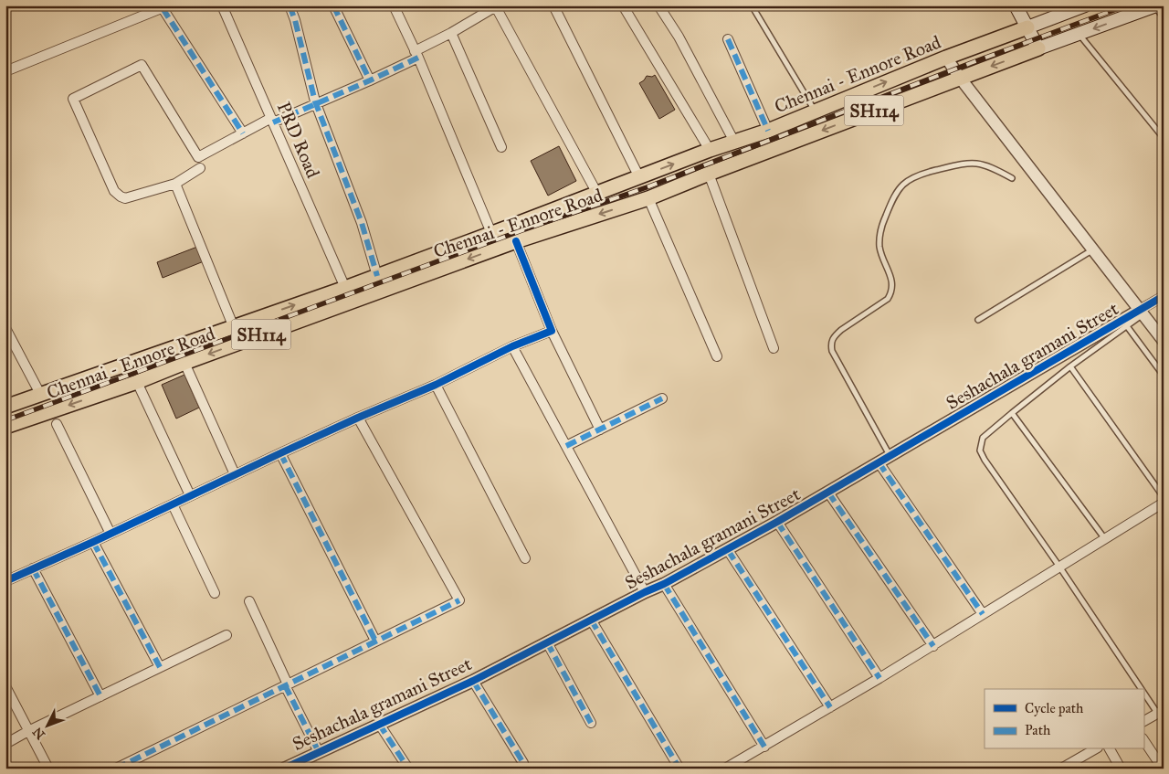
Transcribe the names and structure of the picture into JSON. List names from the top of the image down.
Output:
{
  "streets": {
    "main road": ["Chennai - Ennore Road", "SH114"],
    "street": ["PRD Road", "Seshachala gramani Street"]
  },
  "crossings": [
    ["Chennai - Ennore Road", "PRD Road"]
  ],
  "legend": ["Cycle path", "Path"],
  "north": "bottom left"
}
